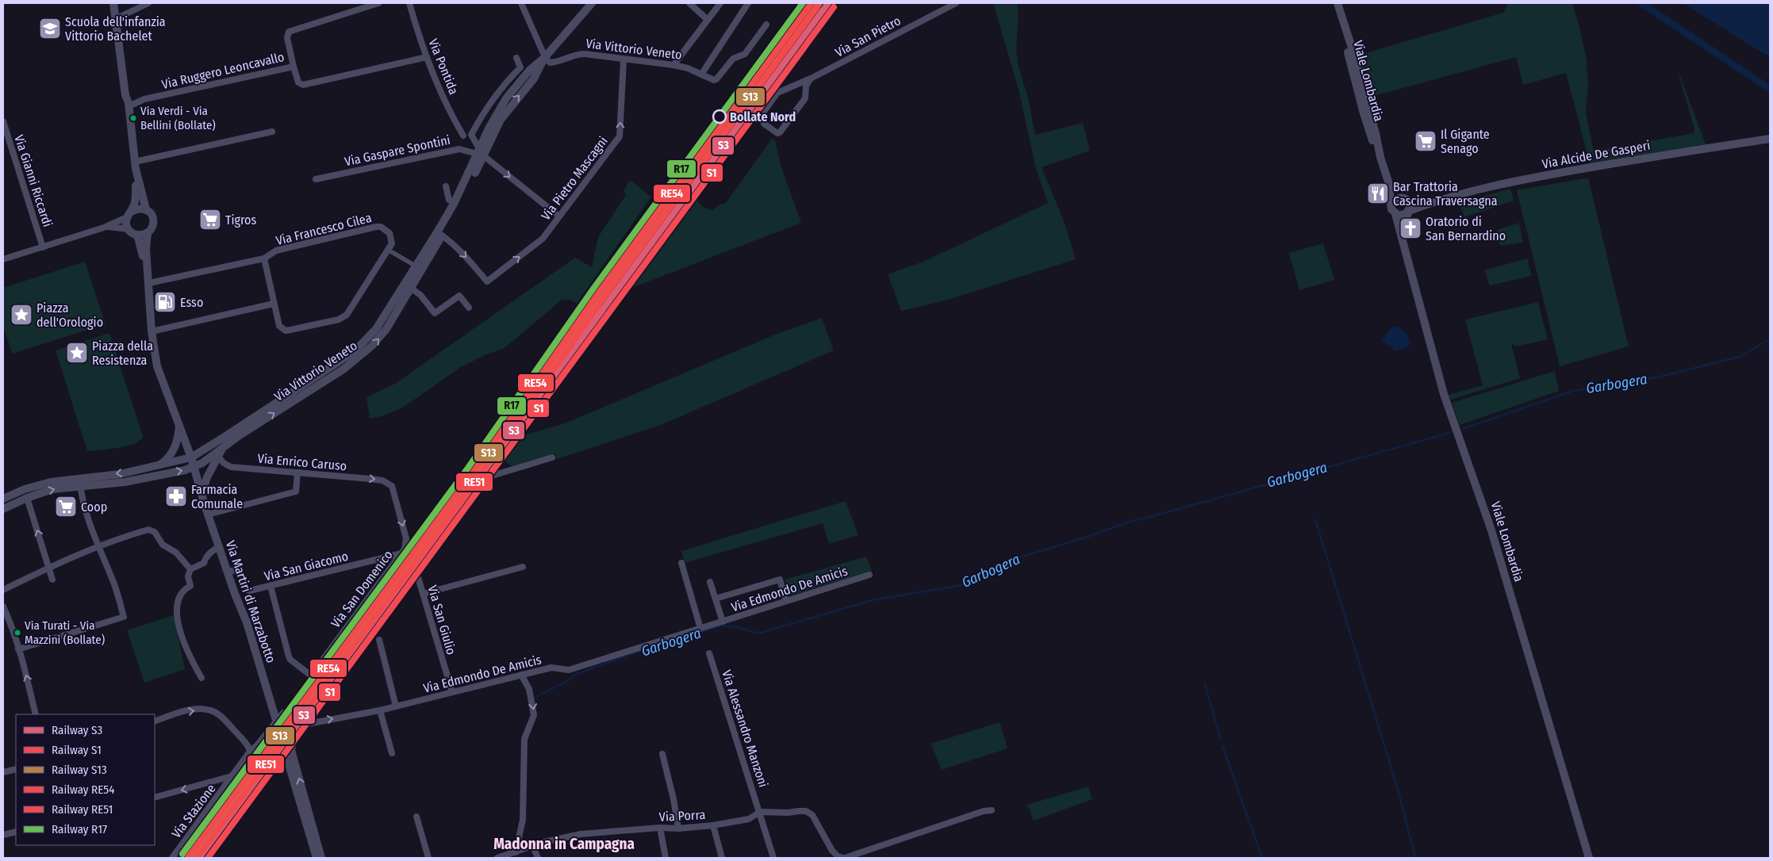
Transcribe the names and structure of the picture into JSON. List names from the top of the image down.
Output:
{
  "streets": {
    "street": [
      "Via San Pietro",
      "Via Vittorio Veneto",
      "Via Pontida",
      "Via Ruggero Leoncavallo",
      "Viale Lombardia",
      "Via Gaspare Spontini",
      "Via Alcide De Gasperi",
      "Via Pietro Mascagni",
      "Via Gianni Riccardi",
      "Via Francesco Cilea",
      "Via Enrico Caruso",
      "Via San Giacomo",
      "Via San Domenico",
      "Via Edmondo De Amicis",
      "Via Martiri di Marzabotto",
      "Via San Giulio",
      "Via Alessandro Manzoni",
      "Via Stazione",
      "Via Porra"
    ]
  },
  "crossings": [
    ["Via Vittorio Veneto", "Via Gaspare Spontini"],
    ["Via Vittorio Veneto", "Via Pietro Mascagni"],
    ["Via Vittorio Veneto", "Via Enrico Caruso"],
    ["Via Vittorio Veneto", "Via Martiri di Marzabotto"],
    ["Via Pontida", "Via Ruggero Leoncavallo"],
    ["Viale Lombardia", "Via Alcide De Gasperi"],
    ["Via Francesco Cilea", "Via Martiri di Marzabotto"],
    ["Via Enrico Caruso", "Via San Domenico"],
    ["Via San Giacomo", "Via San Domenico"],
    ["Via San Giacomo", "Via Martiri di Marzabotto"],
    ["Via Edmondo De Amicis", "Via San Giulio"],
    ["Via Alessandro Manzoni", "Via Porra"]
  ],
  "one_way": ["Via Enrico Caruso"],
  "districts": ["Madonna in Campagna"],
  "water": ["Garbogera"],
  "places": {
    "school or university": ["Scuola dell'infanzia Vittorio Bachelet"],
    "other": ["Bollate Nord", "Via Verdi - Via Bellini (Bollate)", "Via Turati - Via Mazzini (Bollate)"],
    "supermarket": ["Il Gigante Senago", "Tigros", "Coop"],
    "restaurant": ["Bar Trattoria Cascina Traversagna"],
    "church": ["Oratorio di San Bernardino"],
    "fuel station": ["Esso"],
    "place": ["Piazza dell'Orologio", "Piazza della Resistenza"],
    "pharmacy": ["Farmacia Comunale"]
  },
  "lines": [
    "rail line S3",
    "rail line S13",
    "rail line RE54",
    "rail line R17",
    "rail line S1",
    "rail line RE51"
  ],
  "legend": [
    "Railway S3",
    "Railway S1",
    "Railway S13",
    "Railway RE54",
    "Railway RE51",
    "Railway R17"
  ]
}
